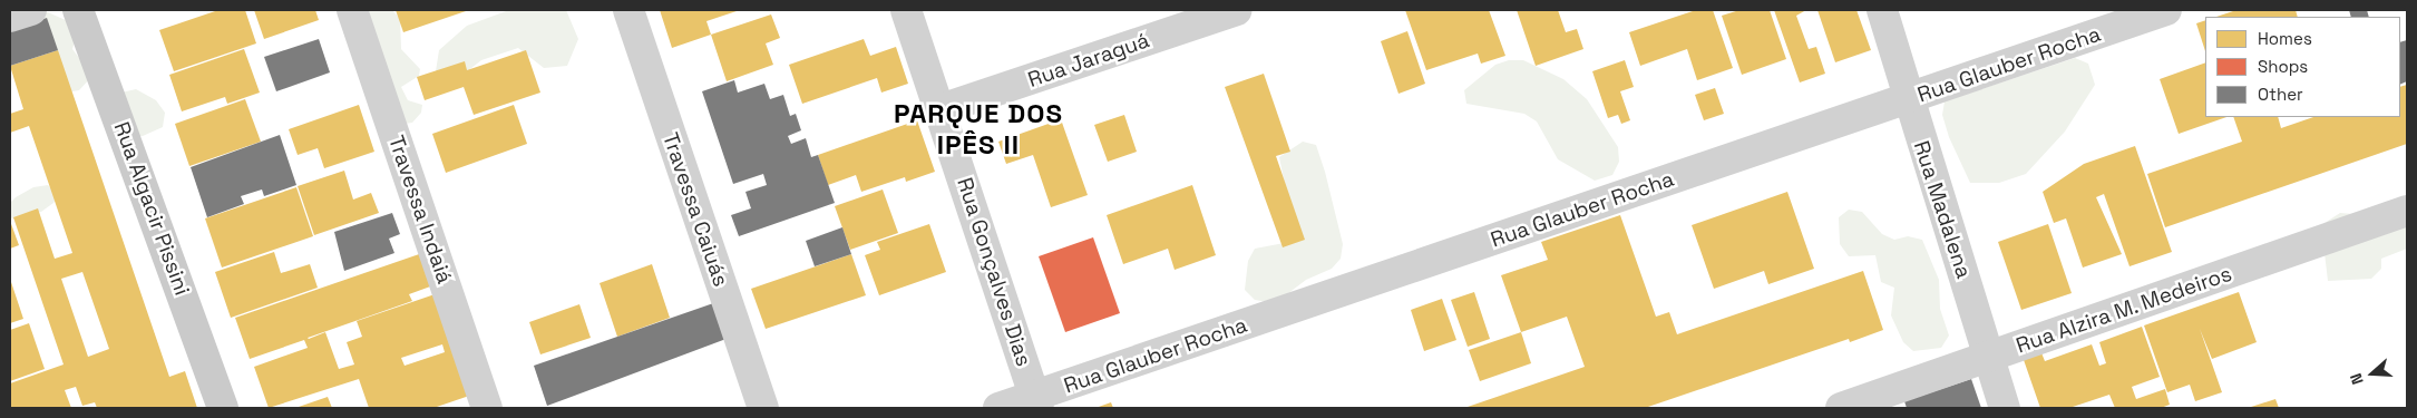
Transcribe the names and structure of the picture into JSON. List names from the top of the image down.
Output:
{
  "streets": {
    "street": [
      "Rua Jaraguá",
      "Rua Glauber Rocha",
      "Rua Algacir Pissini",
      "Travessa Indaiá",
      "Travessa Caiuás",
      "Rua Madalena",
      "Rua Gonçalves Dias",
      "Rua Alzira M. Medeiros"
    ]
  },
  "crossings": [
    ["Rua Jaraguá", "Rua Gonçalves Dias"],
    ["Rua Glauber Rocha", "Rua Madalena"],
    ["Rua Glauber Rocha", "Rua Gonçalves Dias"],
    ["Rua Madalena", "Rua Alzira M. Medeiros"]
  ],
  "districts": ["PARQUE DOS IPÊS II"],
  "legend": ["Homes", "Shops", "Other"],
  "north": "left"
}
